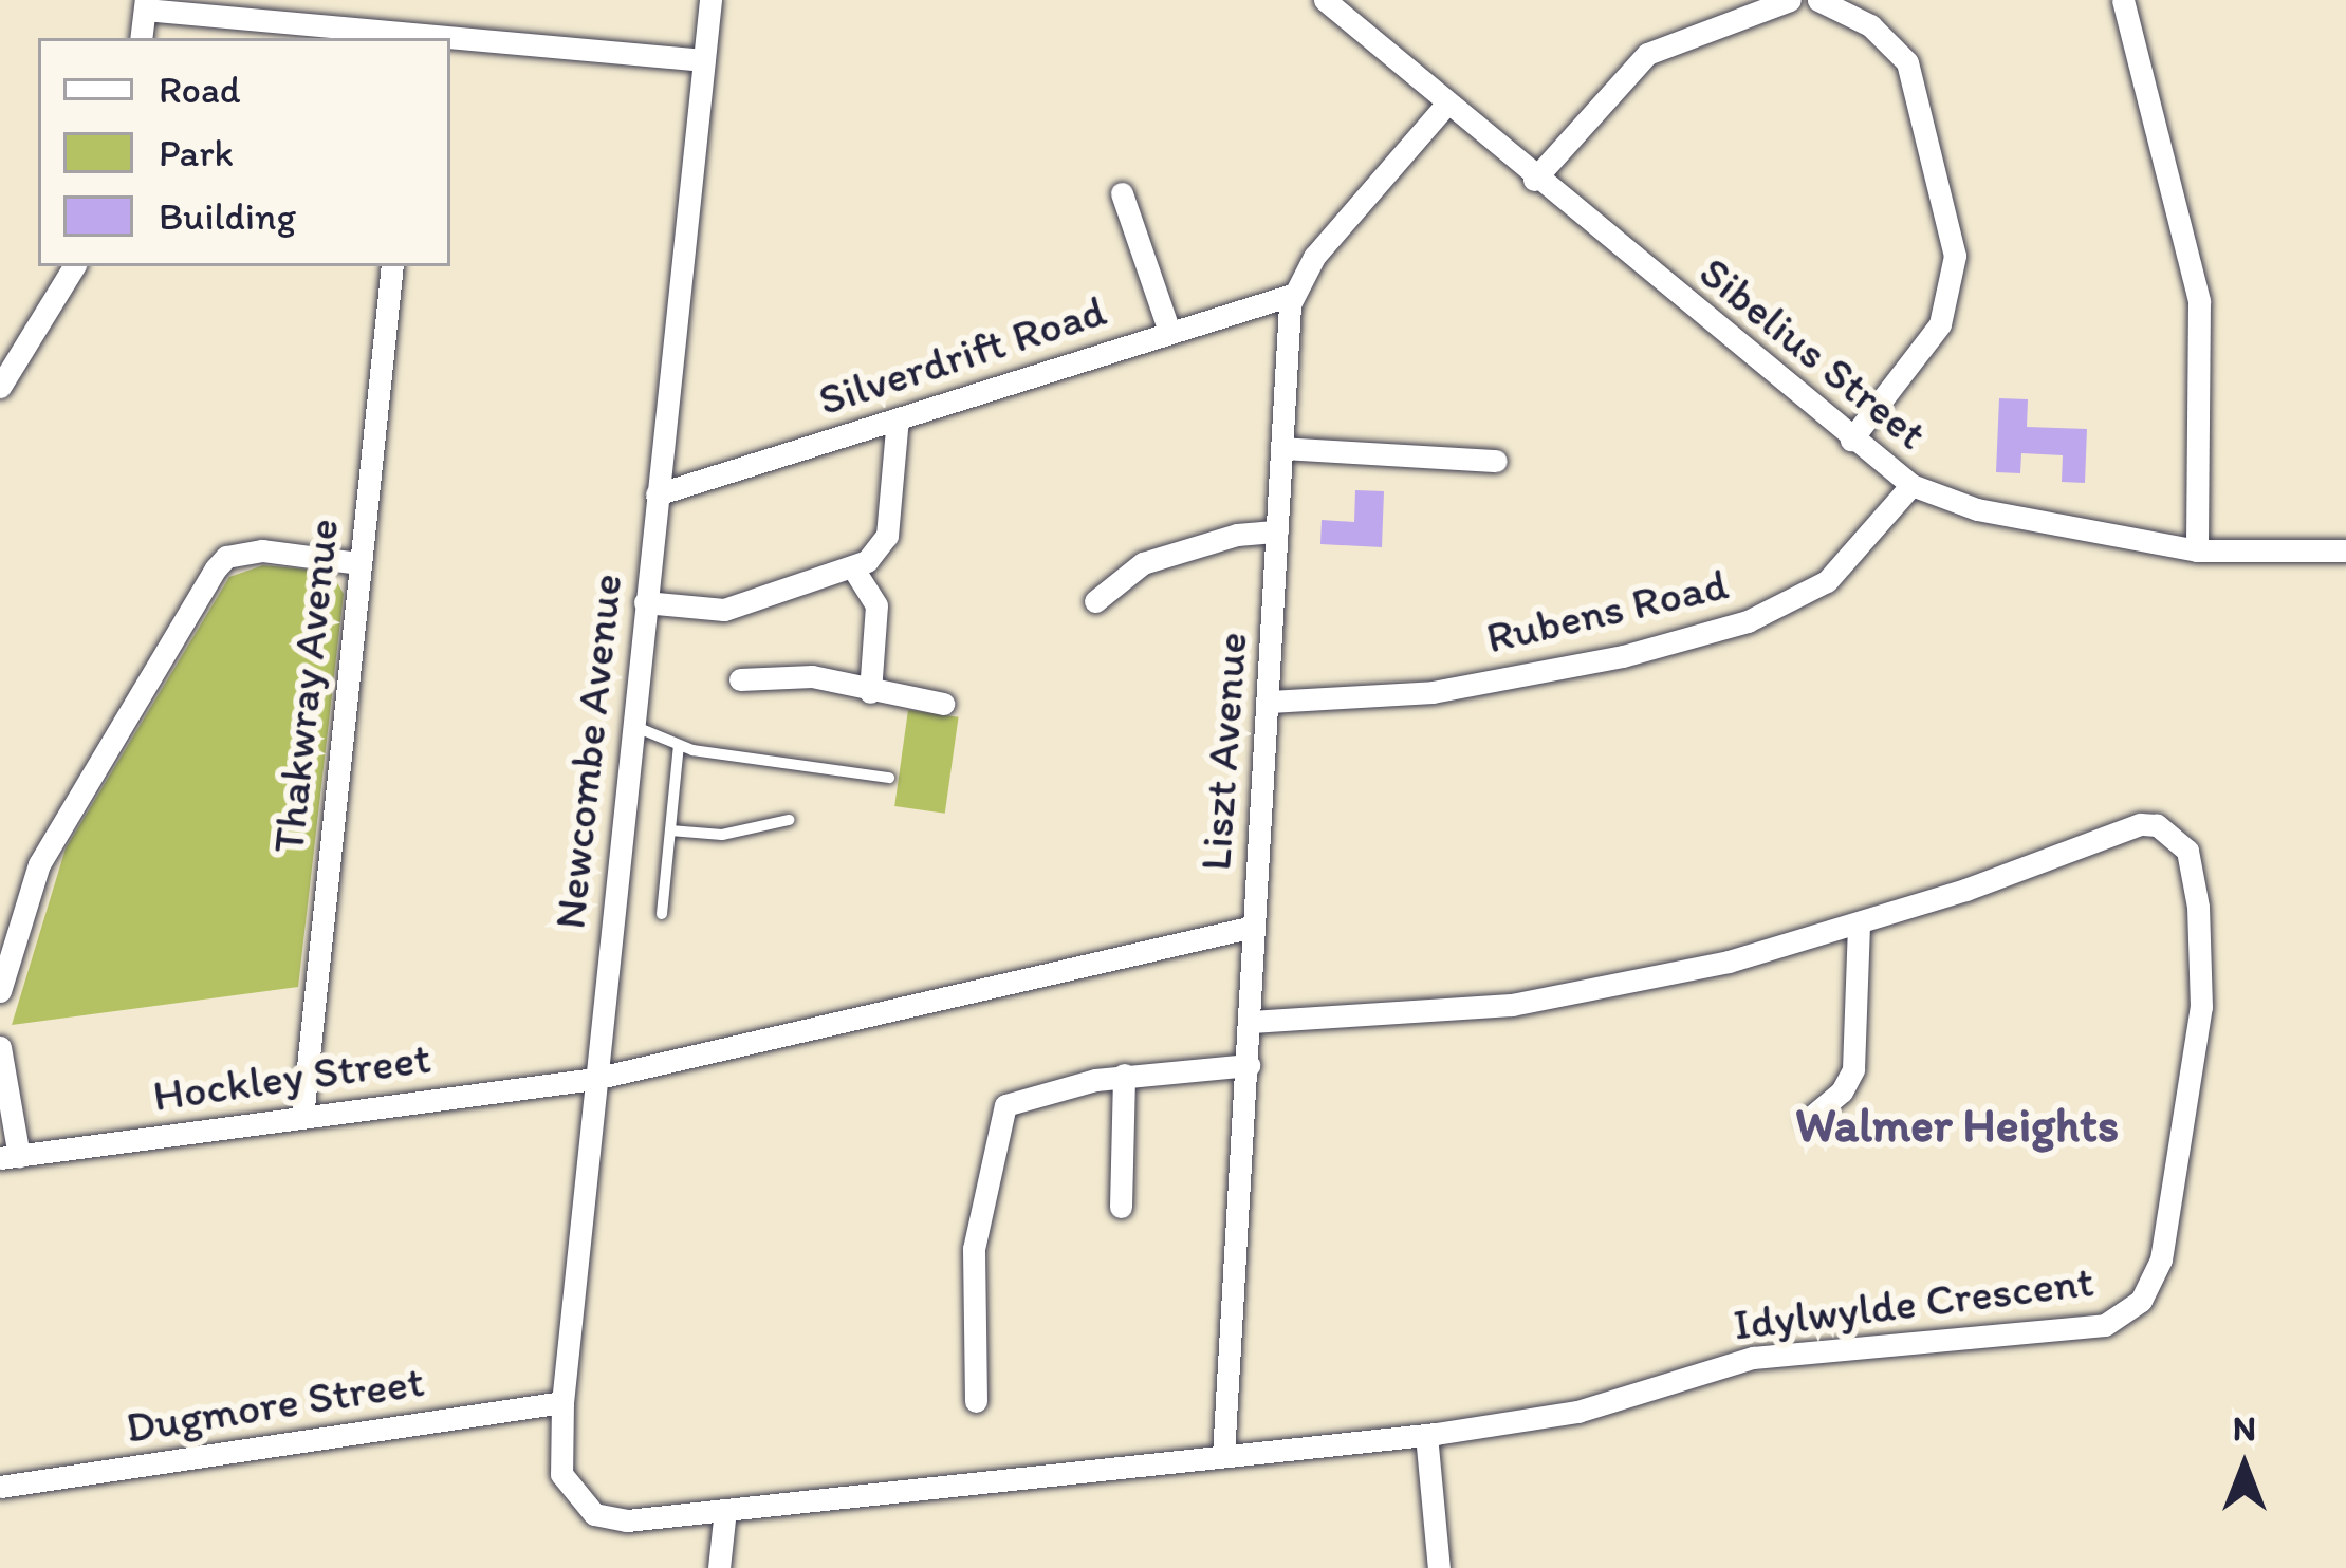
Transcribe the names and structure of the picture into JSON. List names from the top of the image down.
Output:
{
  "streets": {
    "street": [
      "Sibelius Street",
      "Silverdrift Road",
      "Rubens Road",
      "Thakwray Avenue",
      "Newcombe Avenue",
      "Liszt Avenue",
      "Hockley Street",
      "Idylwylde Crescent",
      "Dugmore Street"
    ]
  },
  "crossings": [
    ["Sibelius Street", "Rubens Road"],
    ["Sibelius Street", "Liszt Avenue"],
    ["Silverdrift Road", "Newcombe Avenue"],
    ["Silverdrift Road", "Liszt Avenue"],
    ["Rubens Road", "Liszt Avenue"],
    ["Thakwray Avenue", "Hockley Street"],
    ["Newcombe Avenue", "Hockley Street"],
    ["Newcombe Avenue", "Idylwylde Crescent"],
    ["Newcombe Avenue", "Dugmore Street"],
    ["Liszt Avenue", "Hockley Street"],
    ["Liszt Avenue", "Idylwylde Crescent"]
  ],
  "districts": ["Walmer Heights"],
  "legend": ["Road", "Park", "Building"],
  "north": "top"
}
